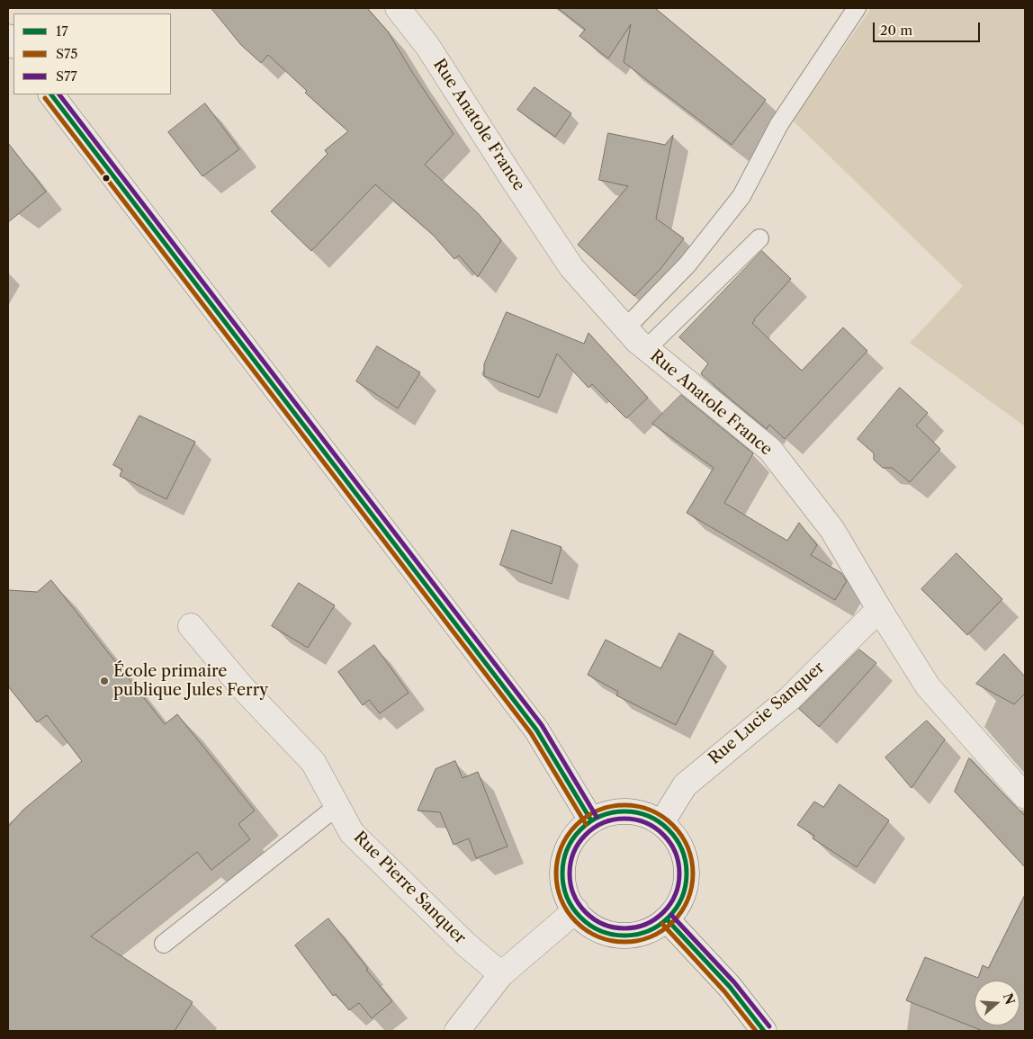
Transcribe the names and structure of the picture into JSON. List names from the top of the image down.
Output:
{
  "streets": {
    "street": ["Rue Anatole France", "Rue Lucie Sanquer", "Rue Pierre Sanquer"]
  },
  "crossings": [
    ["Rue Anatole France", "Rue Lucie Sanquer"]
  ],
  "places": ["École primaire publique Jules Ferry"],
  "lines": ["transit line 17", "transit line S77", "transit line S75"],
  "legend": ["17", "S75", "S77"],
  "scale_bar": "20 m",
  "north": "right"
}
